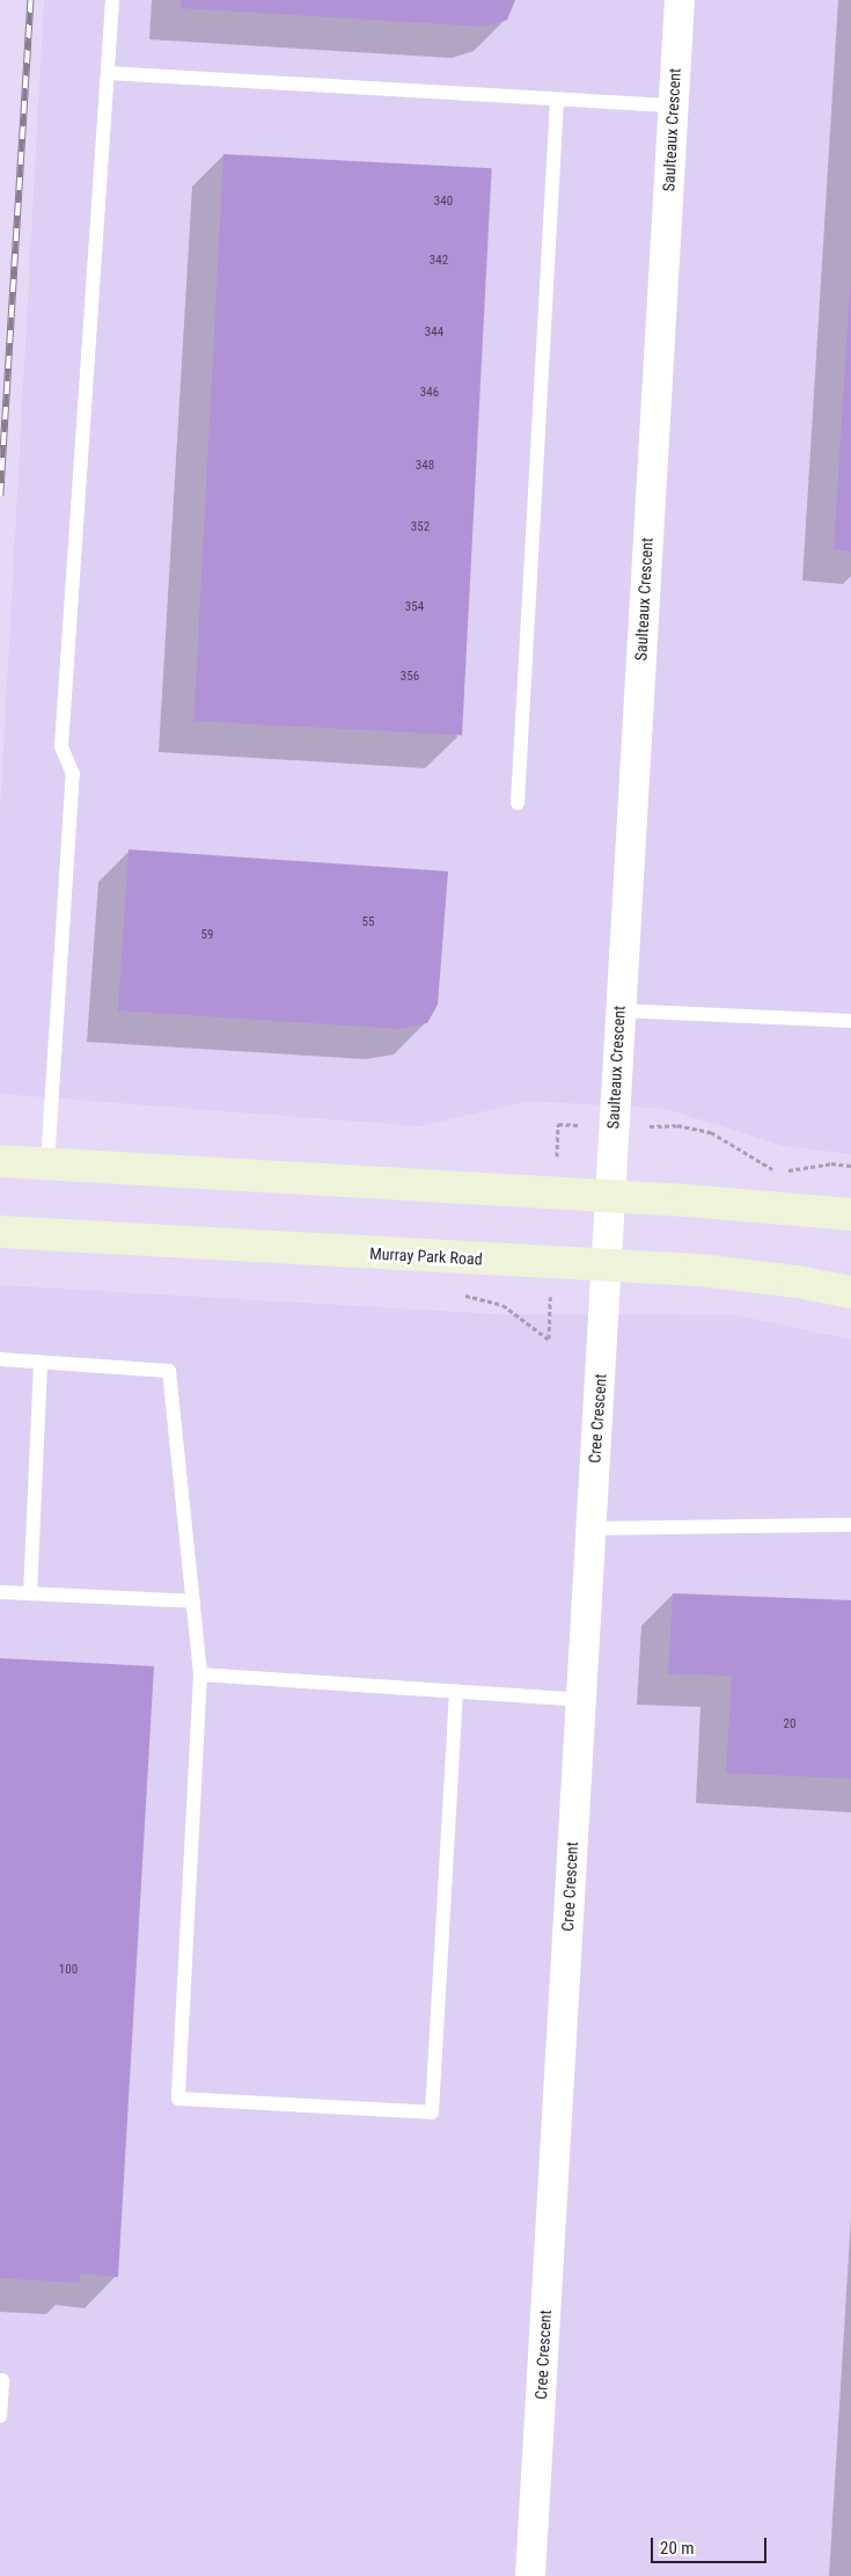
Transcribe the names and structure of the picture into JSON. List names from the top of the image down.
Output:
{
  "streets": {
    "street": ["Saulteaux Crescent", "Murray Park Road", "Cree Crescent"]
  },
  "crossings": [
    ["Saulteaux Crescent", "Cree Crescent"],
    ["Murray Park Road", "Cree Crescent"]
  ],
  "house_numbers": [
    "340",
    "342",
    "344",
    "346",
    "348",
    "352",
    "354",
    "356",
    "55",
    "59",
    "20",
    "100"
  ],
  "scale_bar": "20 m"
}
